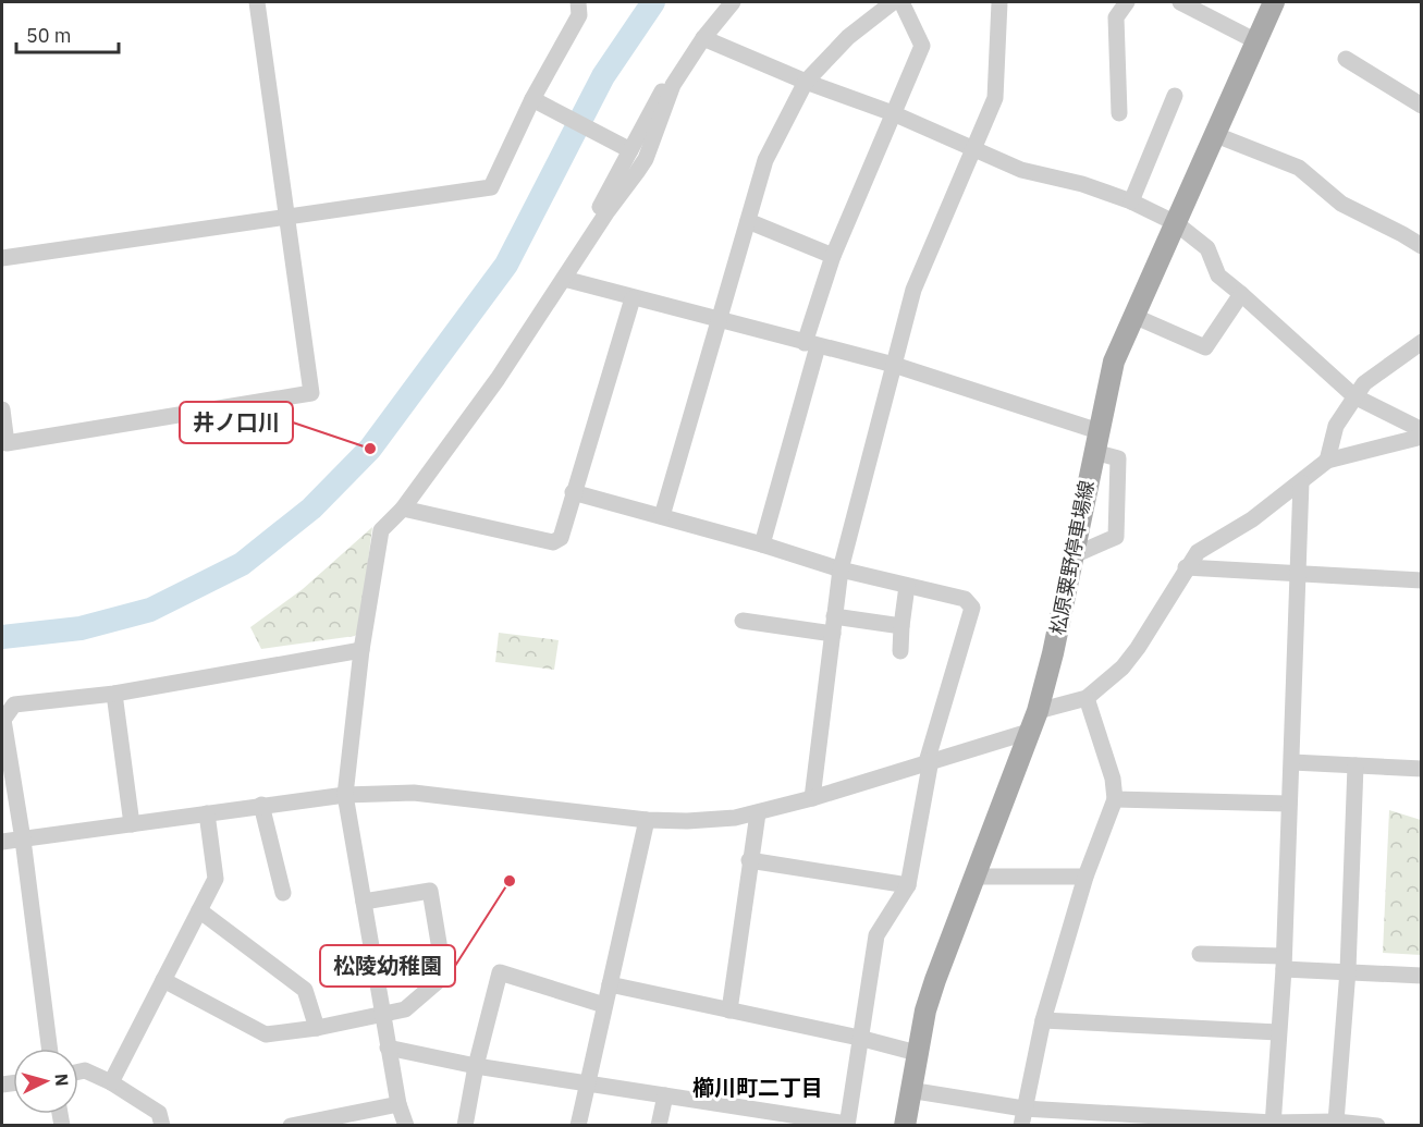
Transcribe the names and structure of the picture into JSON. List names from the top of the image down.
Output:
{
  "streets": {
    "main road": ["松原粟野停車場線"]
  },
  "districts": ["櫛川町二丁目"],
  "places": ["井ノ口川", "松陵幼稚園"],
  "scale_bar": "50 m",
  "north": "right"
}
